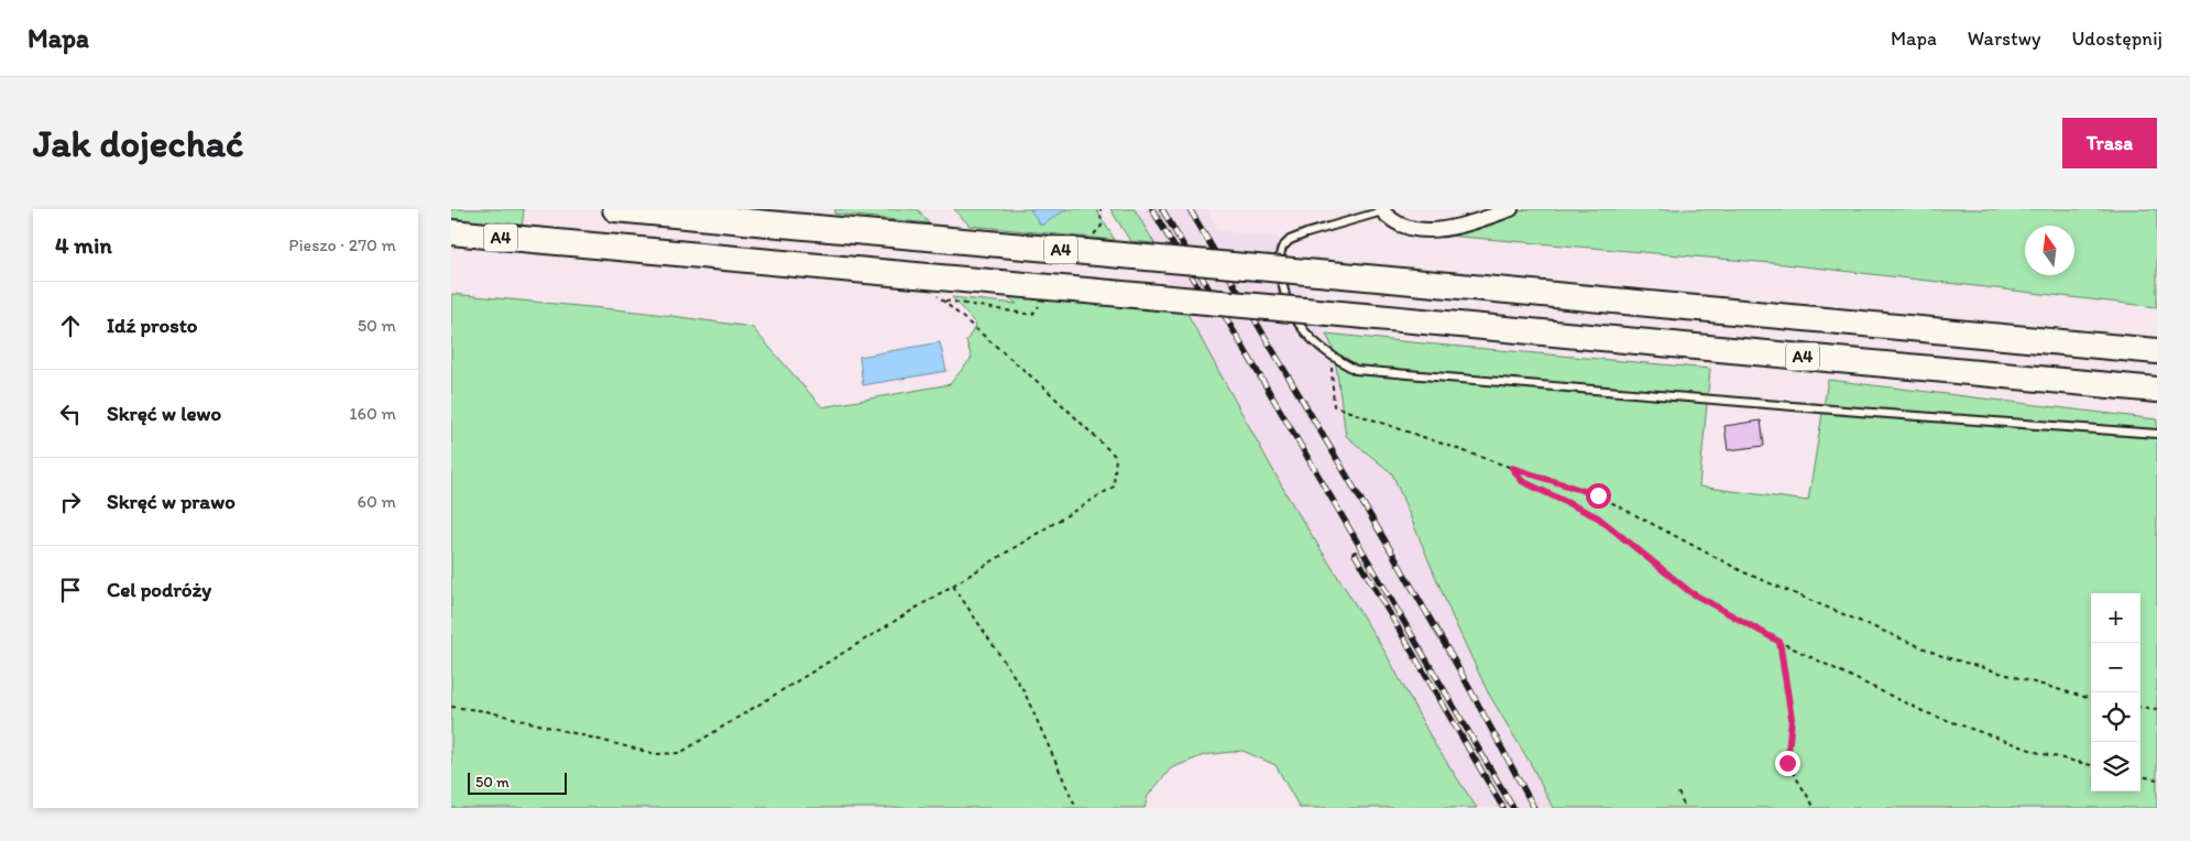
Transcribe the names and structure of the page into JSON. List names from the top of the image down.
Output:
{
  "streets": {
    "highway": ["A4"]
  },
  "scale_bar": "50 m",
  "north": "top",
  "page": {
    "header": "Mapa",
    "nav": ["Mapa", "Warstwy", "Udostępnij"],
    "buttons": "Trasa",
    "title": "Jak dojechać",
    "heading": ["4 min", "Pieszo · 270 m"],
    "list": [
      ["Idź prosto", "50 m"],
      ["Skręć w lewo", "160 m"],
      ["Skręć w prawo", "60 m"],
      "Cel podróży"
    ],
    "map_buttons": ["+", "−"],
    "scale": "50 m"
  }
}
